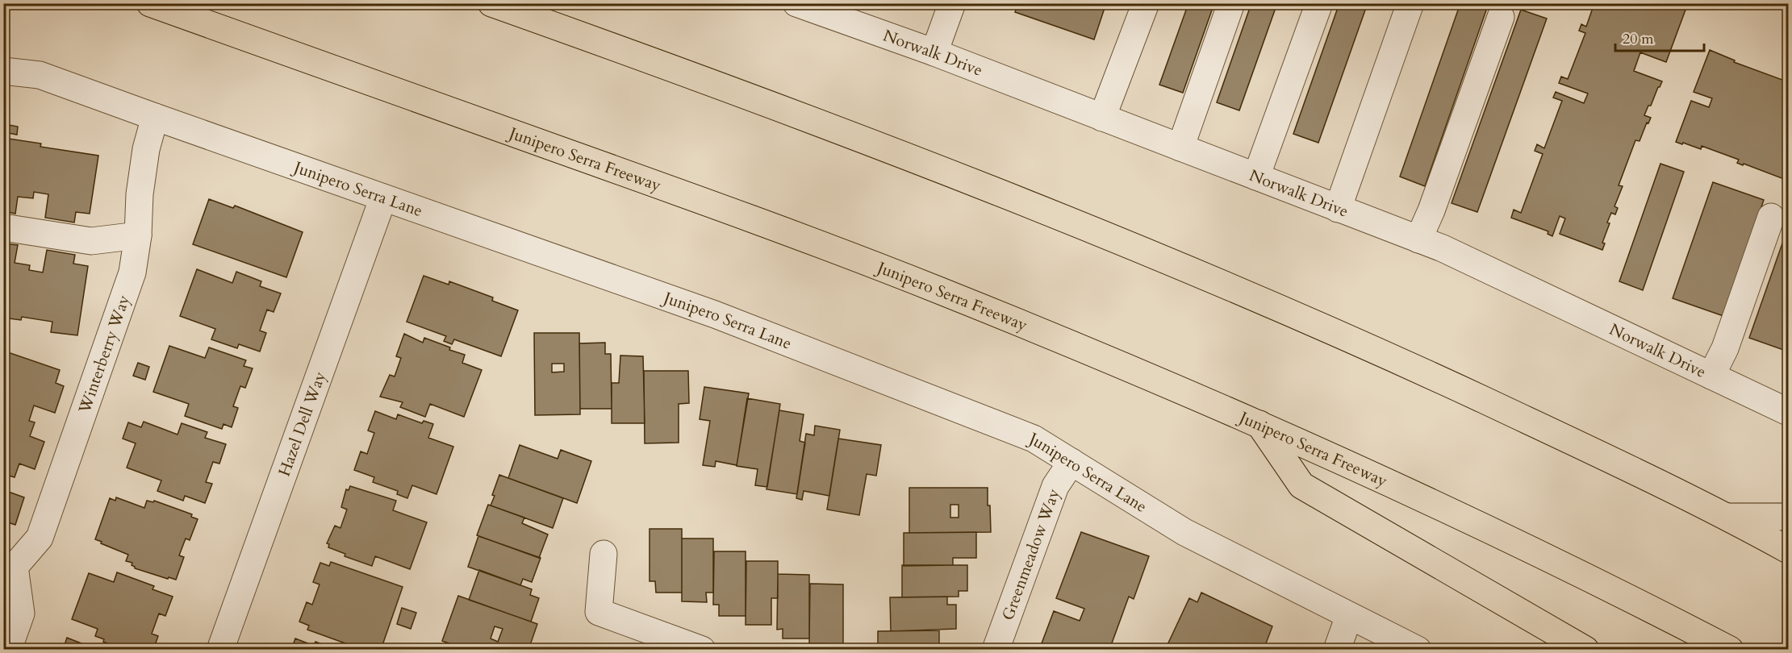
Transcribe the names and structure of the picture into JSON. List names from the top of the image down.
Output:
{
  "streets": {
    "highway": ["Junipero Serra Freeway"],
    "street": [
      "Norwalk Drive",
      "Junipero Serra Lane",
      "Winterberry Way",
      "Hazel Dell Way",
      "Greenmeadow Way"
    ]
  },
  "crossings": [
    ["Junipero Serra Lane", "Winterberry Way"],
    ["Junipero Serra Lane", "Hazel Dell Way"],
    ["Junipero Serra Lane", "Greenmeadow Way"]
  ],
  "scale_bar": "20 m"
}
